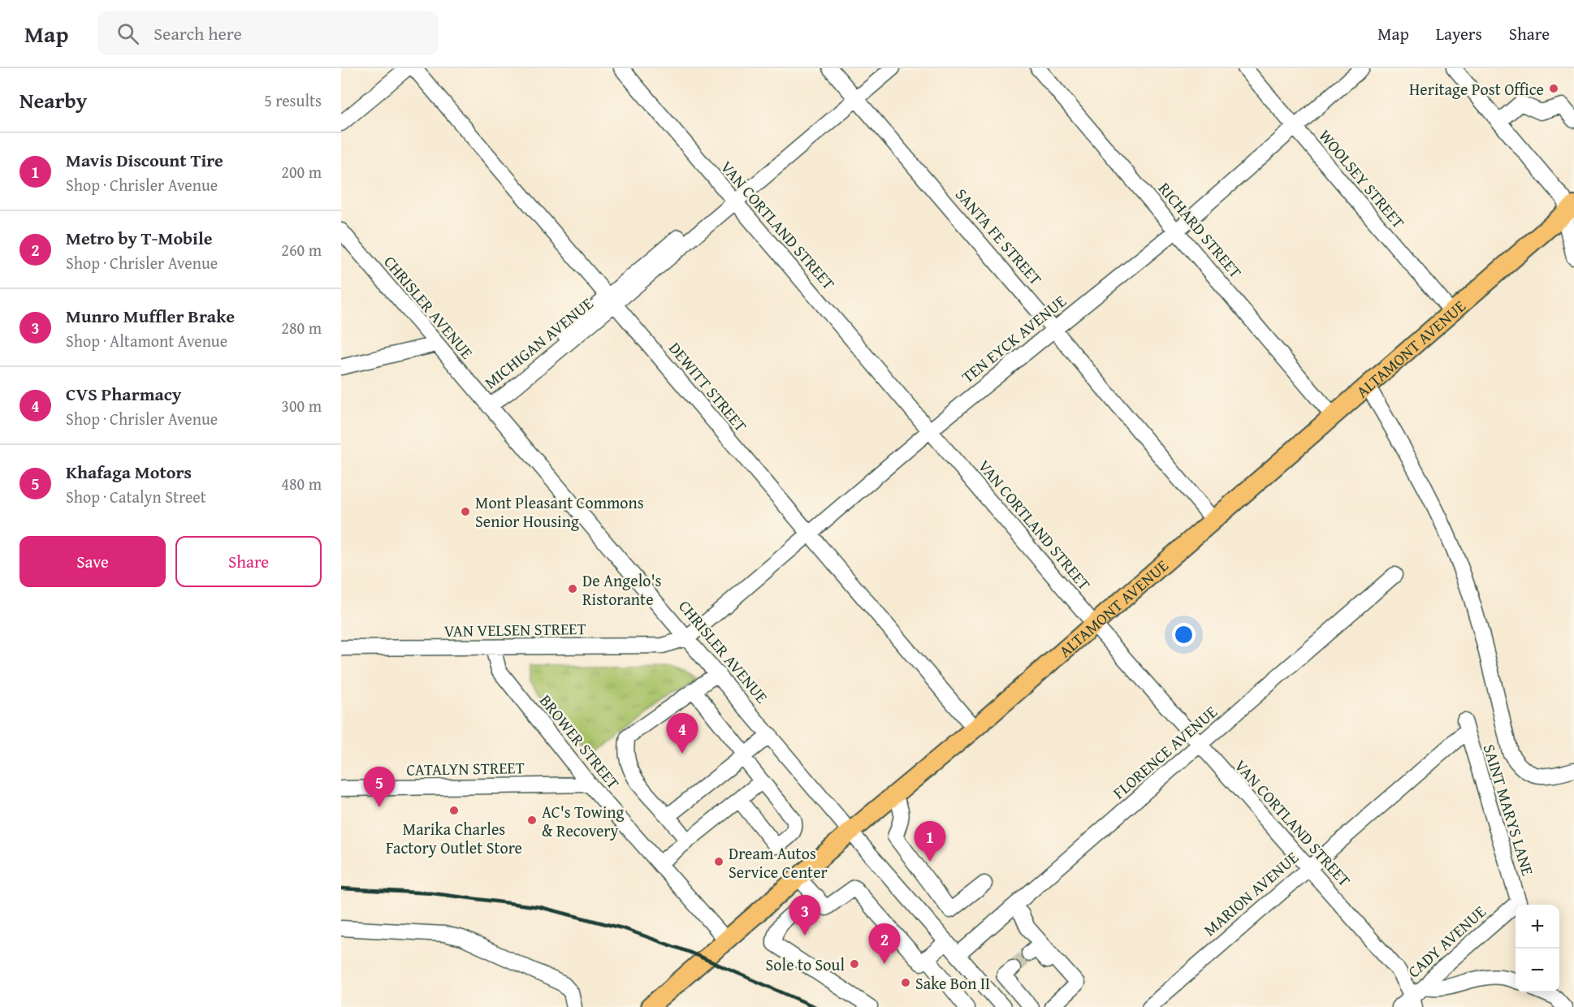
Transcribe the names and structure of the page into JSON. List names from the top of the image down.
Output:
{
  "streets": {
    "main road": ["ALTAMONT AVENUE"],
    "street": [
      "WOOLSEY STREET",
      "VAN CORTLAND STREET",
      "RICHARD STREET",
      "SANTA FE STREET",
      "CHRISLER AVENUE",
      "TEN EYCK AVENUE",
      "MICHIGAN AVENUE",
      "DEWITT STREET",
      "VAN VELSEN STREET",
      "BROWER STREET",
      "FLORENCE AVENUE",
      "CATALYN STREET",
      "SAINT MARYS LANE",
      "MARION AVENUE",
      "CADY AVENUE"
    ]
  },
  "crossings": [
    ["WOOLSEY STREET", "TEN EYCK AVENUE"],
    ["WOOLSEY STREET", "ALTAMONT AVENUE"],
    ["VAN CORTLAND STREET", "TEN EYCK AVENUE"],
    ["VAN CORTLAND STREET", "MICHIGAN AVENUE"],
    ["VAN CORTLAND STREET", "ALTAMONT AVENUE"],
    ["VAN CORTLAND STREET", "FLORENCE AVENUE"],
    ["VAN CORTLAND STREET", "MARION AVENUE"],
    ["VAN CORTLAND STREET", "CADY AVENUE"],
    ["RICHARD STREET", "TEN EYCK AVENUE"],
    ["RICHARD STREET", "ALTAMONT AVENUE"],
    ["SANTA FE STREET", "TEN EYCK AVENUE"],
    ["SANTA FE STREET", "MICHIGAN AVENUE"],
    ["SANTA FE STREET", "ALTAMONT AVENUE"],
    ["CHRISLER AVENUE", "TEN EYCK AVENUE"],
    ["CHRISLER AVENUE", "MICHIGAN AVENUE"],
    ["CHRISLER AVENUE", "ALTAMONT AVENUE"],
    ["CHRISLER AVENUE", "VAN VELSEN STREET"],
    ["CHRISLER AVENUE", "FLORENCE AVENUE"],
    ["TEN EYCK AVENUE", "DEWITT STREET"],
    ["TEN EYCK AVENUE", "VAN VELSEN STREET"],
    ["MICHIGAN AVENUE", "DEWITT STREET"],
    ["ALTAMONT AVENUE", "DEWITT STREET"],
    ["ALTAMONT AVENUE", "BROWER STREET"],
    ["VAN VELSEN STREET", "BROWER STREET"],
    ["BROWER STREET", "CATALYN STREET"],
    ["SAINT MARYS LANE", "MARION AVENUE"]
  ],
  "places": [
    "Heritage Post Office",
    "Mont Pleasant Commons Senior Housing",
    "De Angelo's Ristorante",
    "Marika Charles Factory Outlet Store",
    "AC's Towing & Recovery",
    "Dream Autos Service Center",
    "Sole to Soul",
    "Sake Bon II"
  ],
  "page": {
    "header": "Map",
    "search": "Search here",
    "nav": ["Map", "Layers", "Share"],
    "heading": ["Nearby", "5 results"],
    "list": [
      {
        "mark": "1",
        "name": "Mavis Discount Tire",
        "note": "Shop · Chrisler Avenue",
        "value": "200 m"
      },
      {
        "mark": "2",
        "name": "Metro by T-Mobile",
        "note": "Shop · Chrisler Avenue",
        "value": "260 m"
      },
      {
        "mark": "3",
        "name": "Munro Muffler Brake",
        "note": "Shop · Altamont Avenue",
        "value": "280 m"
      },
      {
        "mark": "4",
        "name": "CVS Pharmacy",
        "note": "Shop · Chrisler Avenue",
        "value": "300 m"
      },
      {
        "mark": "5",
        "name": "Khafaga Motors",
        "note": "Shop · Catalyn Street",
        "value": "480 m"
      }
    ],
    "buttons": ["Save", "Share"],
    "pins": [
      "4",
      "5",
      "1",
      "3",
      "2"
    ],
    "map_buttons": ["+", "−"]
  }
}
